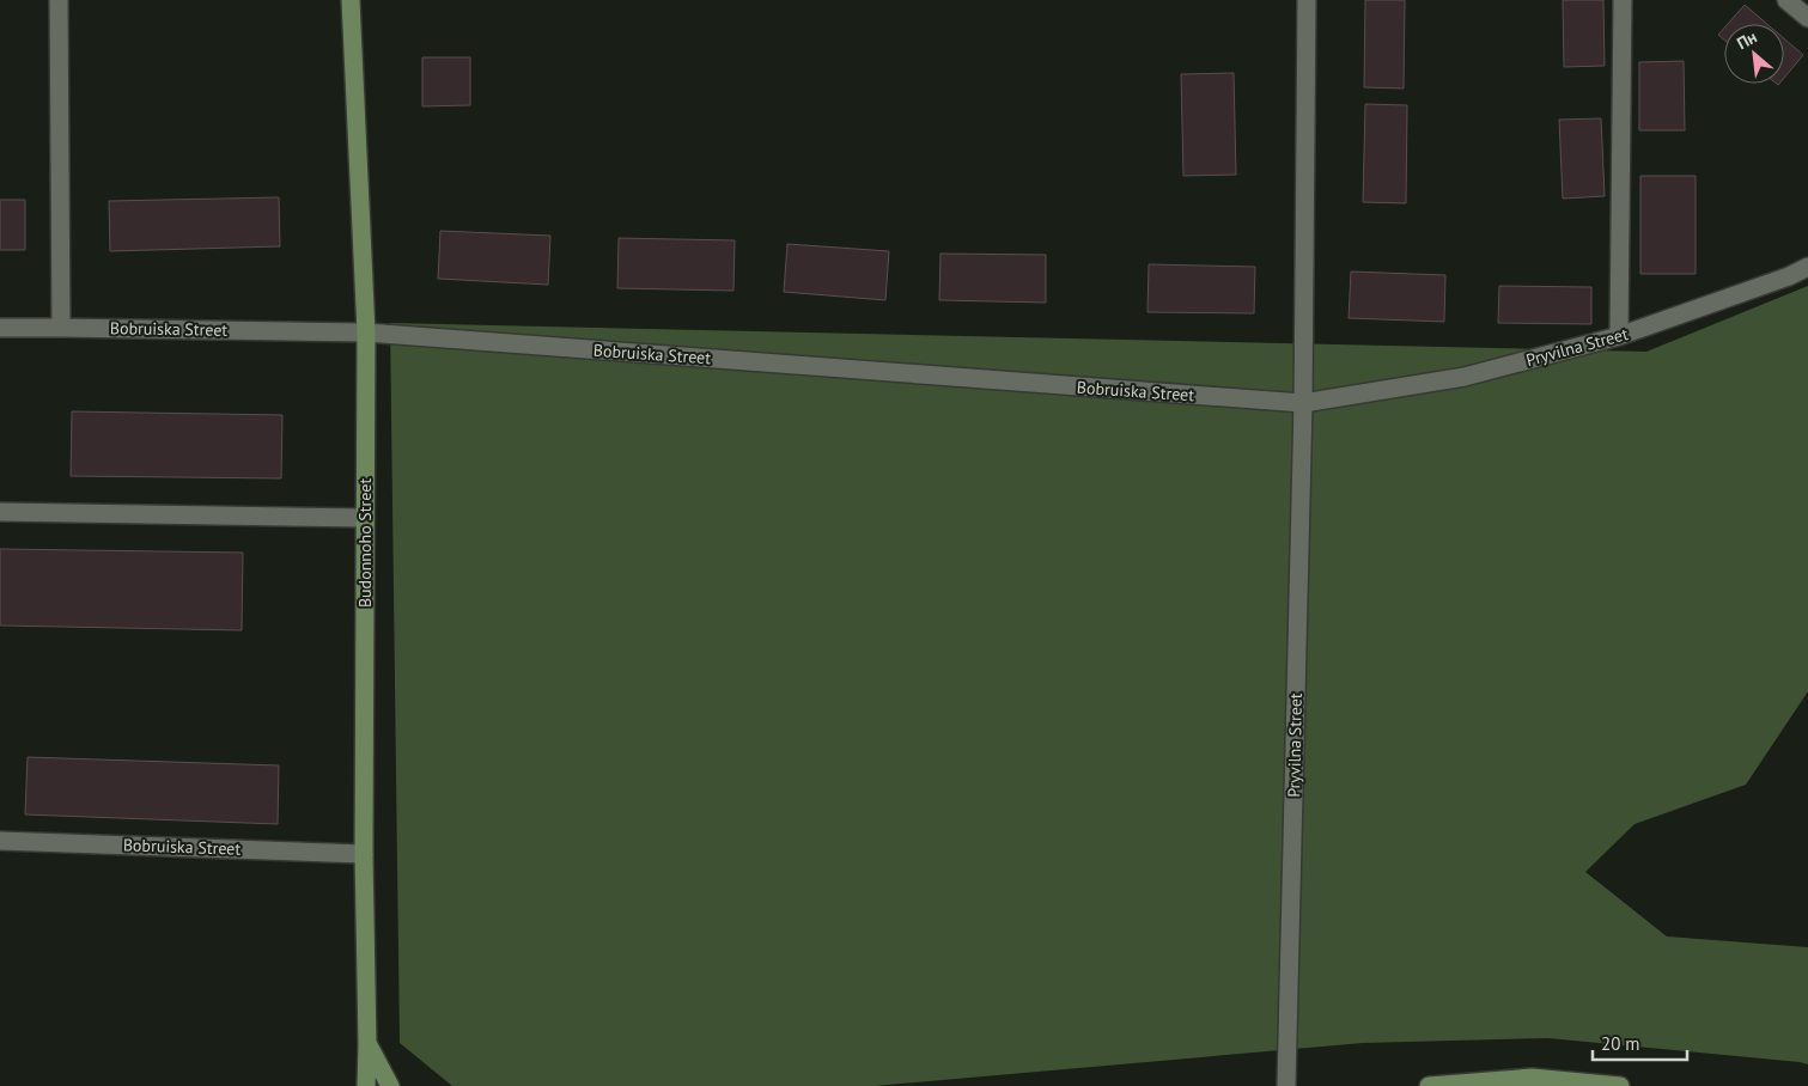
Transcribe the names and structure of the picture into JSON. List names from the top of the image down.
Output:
{
  "streets": {
    "main road": ["Budonnoho Street"],
    "street": ["Bobruiska Street", "Pryvilna Street"]
  },
  "crossings": [
    ["Bobruiska Street", "Pryvilna Street"],
    ["Bobruiska Street", "Budonnoho Street"]
  ],
  "scale_bar": "20 m",
  "north": "top left"
}
